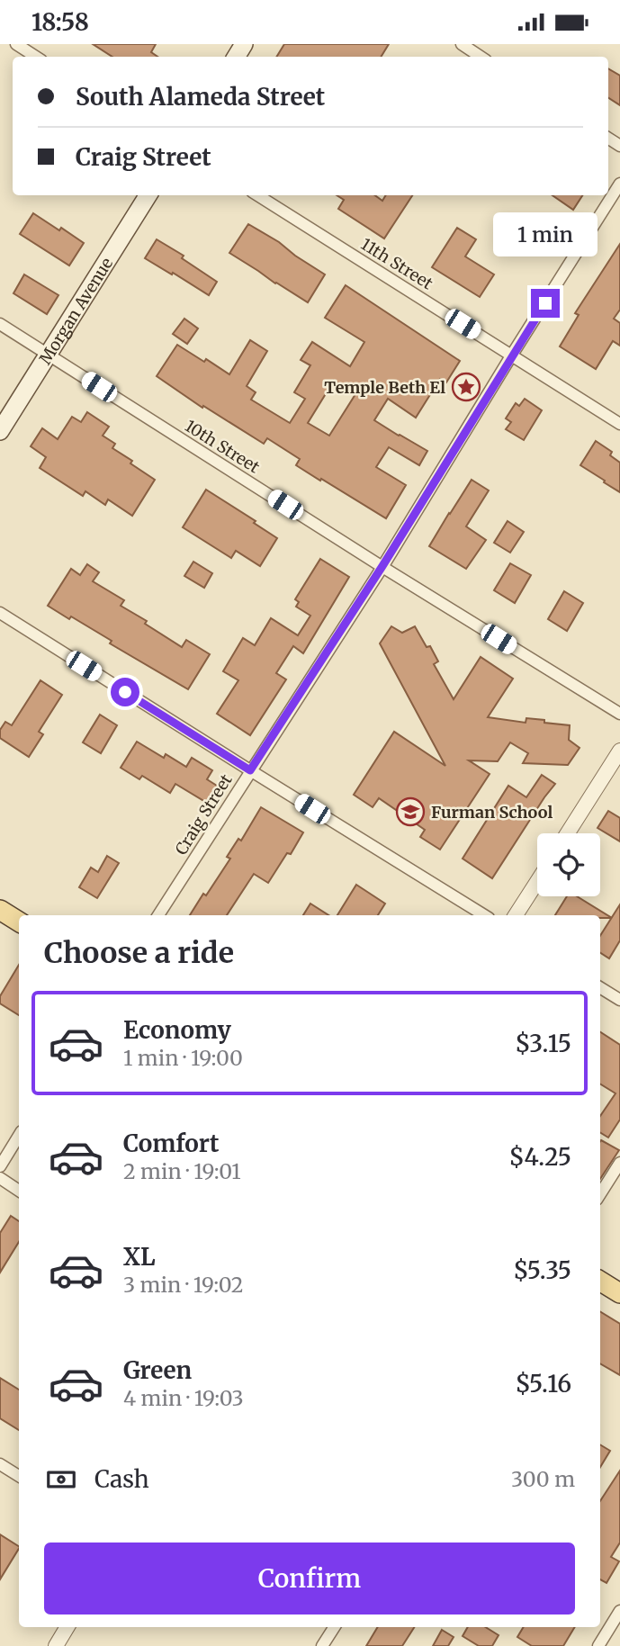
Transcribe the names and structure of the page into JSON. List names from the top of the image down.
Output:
{
  "streets": {
    "main road": ["Morgan Avenue"],
    "street": ["11th Street", "10th Street", "Craig Street"]
  },
  "crossings": [
    ["11th Street", "Craig Street"],
    ["Morgan Avenue", "10th Street"],
    ["10th Street", "Craig Street"]
  ],
  "places": {
    "place": ["Temple Beth El"],
    "school or university": ["Furman School"]
  },
  "page": {
    "status": "18:58",
    "banner": ["South Alameda Street", "Craig Street"],
    "bubble": "1 min",
    "heading": "Choose a ride",
    "list": [
      {
        "name": "Economy",
        "note": "1 min · 19:00",
        "value": "$3.15"
      },
      {
        "name": "Comfort",
        "note": "2 min · 19:01",
        "value": "$4.25"
      },
      {
        "name": "XL",
        "note": "3 min · 19:02",
        "value": "$5.35"
      },
      {
        "name": "Green",
        "note": "4 min · 19:03",
        "value": "$5.16"
      }
    ],
    "pay": ["Cash", "300 m"],
    "buttons": "Confirm"
  }
}
